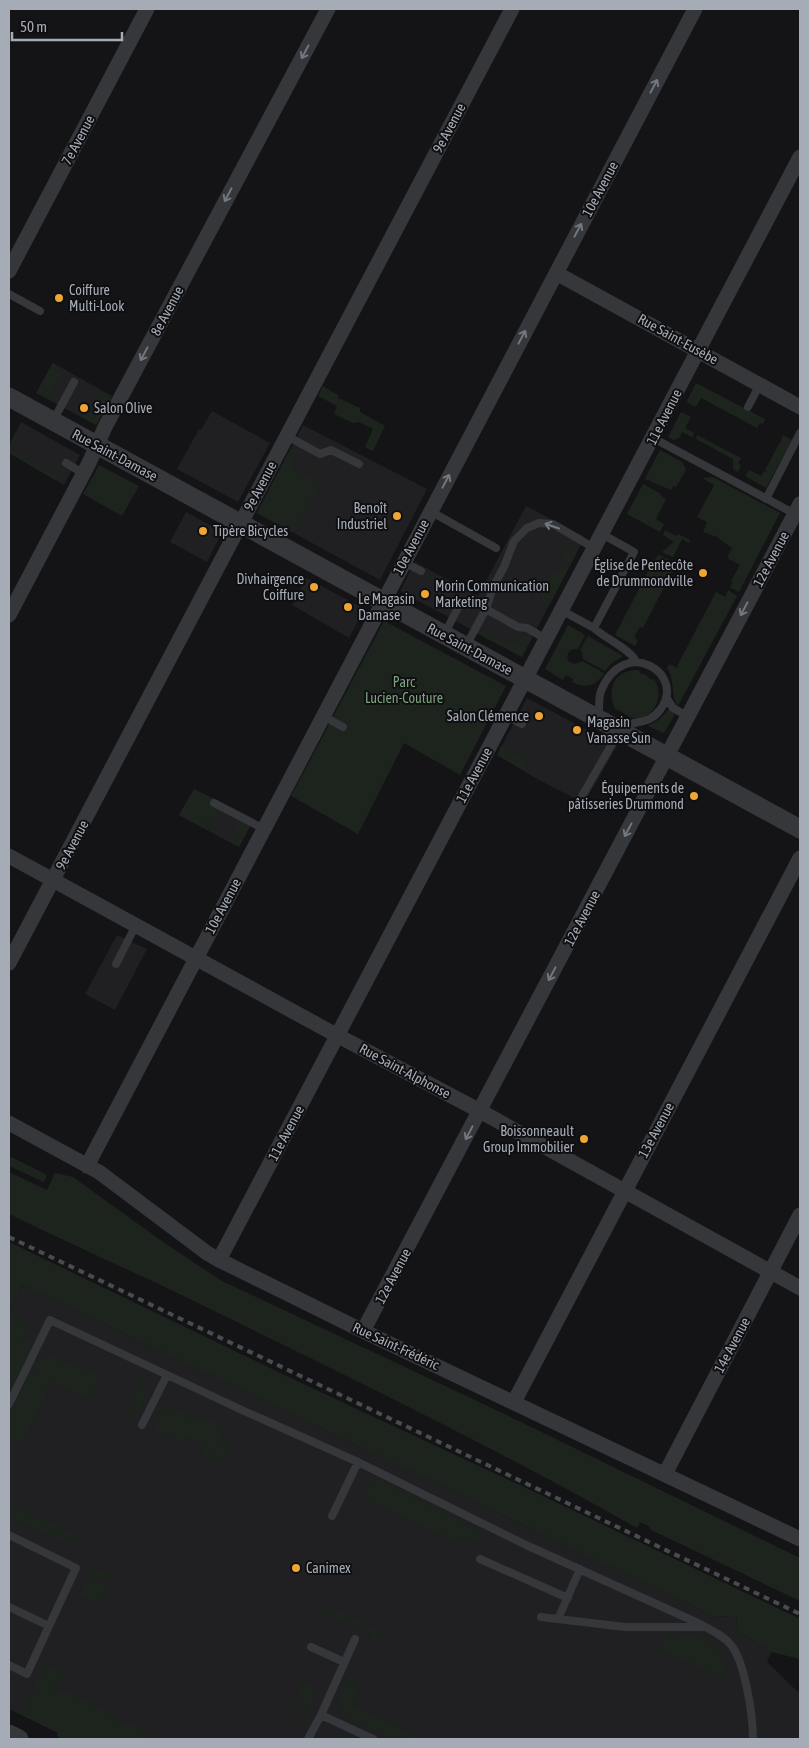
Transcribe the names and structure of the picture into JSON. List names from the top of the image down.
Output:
{
  "streets": {
    "street": [
      "9e Avenue",
      "7e Avenue",
      "10e Avenue",
      "8e Avenue",
      "Rue Saint-Eusèbe",
      "11e Avenue",
      "Rue Saint-Damase",
      "12e Avenue",
      "Rue Saint-Alphonse",
      "13e Avenue",
      "14e Avenue",
      "Rue Saint-Frédéric"
    ]
  },
  "crossings": [
    ["9e Avenue", "Rue Saint-Damase"],
    ["9e Avenue", "Rue Saint-Alphonse"],
    ["10e Avenue", "Rue Saint-Eusèbe"],
    ["10e Avenue", "Rue Saint-Damase"],
    ["10e Avenue", "Rue Saint-Alphonse"],
    ["10e Avenue", "Rue Saint-Frédéric"],
    ["8e Avenue", "Rue Saint-Damase"],
    ["Rue Saint-Eusèbe", "11e Avenue"],
    ["11e Avenue", "Rue Saint-Damase"],
    ["11e Avenue", "Rue Saint-Alphonse"],
    ["11e Avenue", "Rue Saint-Frédéric"],
    ["Rue Saint-Damase", "12e Avenue"],
    ["12e Avenue", "Rue Saint-Alphonse"],
    ["12e Avenue", "Rue Saint-Frédéric"],
    ["Rue Saint-Alphonse", "13e Avenue"],
    ["Rue Saint-Alphonse", "14e Avenue"],
    ["13e Avenue", "Rue Saint-Frédéric"],
    ["14e Avenue", "Rue Saint-Frédéric"]
  ],
  "one_way": ["10e Avenue", "8e Avenue", "12e Avenue"],
  "parks": ["Parc Lucien-Couture"],
  "places": [
    "Coiffure Multi-Look",
    "Salon Olive",
    "Benoît Industriel",
    "Tipère Bicycles",
    "Église de Pentecôte de Drummondville",
    "Divhairgence Coiffure",
    "Morin Communication Marketing",
    "Le Magasin Damase",
    "Salon Clémence",
    "Magasin Vanasse Sun",
    "Équipements de pâtisseries Drummond",
    "Boissonneault Group Immobilier",
    "Canimex"
  ],
  "scale_bar": "50 m"
}
